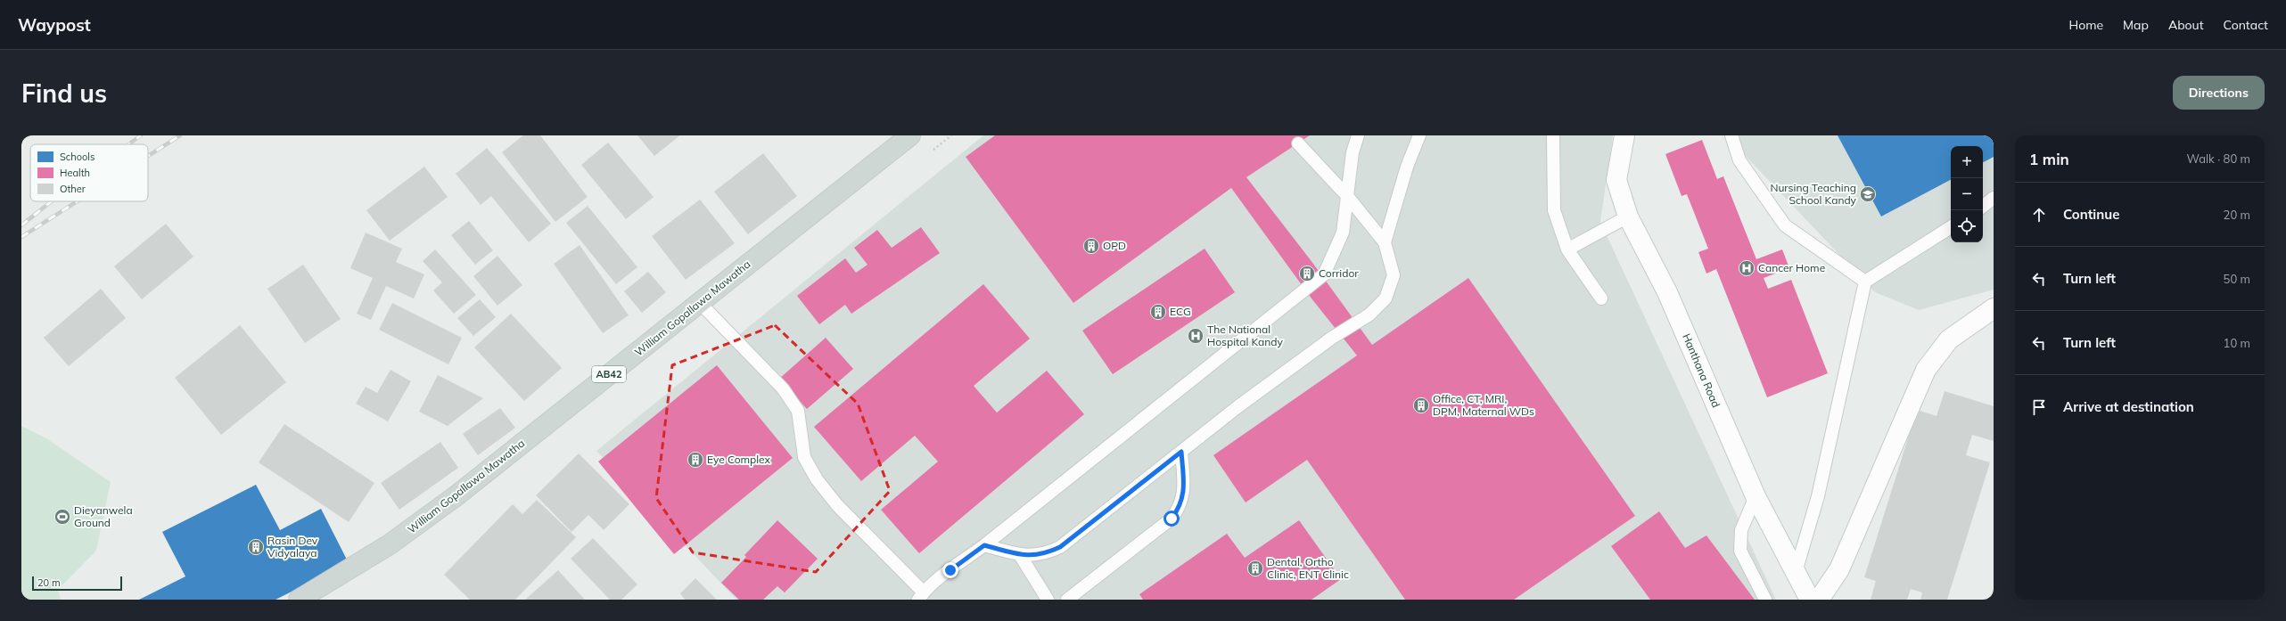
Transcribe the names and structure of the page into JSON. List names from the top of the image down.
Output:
{
  "streets": {
    "main road": ["William Gopallawa Mawatha", "AB42"],
    "street": ["Hanthana Road"]
  },
  "places": {
    "school or university": ["Nursing Teaching School Kandy"],
    "building": [
      "OPD",
      "Corridor",
      "ECG",
      "Office, CT, MRI, DPM, Maternal WDs",
      "Eye Complex",
      "Rasin Dev Vidyalaya",
      "Dental, Ortho Clinic, ENT Clinic"
    ],
    "hospital": ["Cancer Home", "The National Hospital Kandy"],
    "sports": ["Dieyanwela Ground"]
  },
  "legend": ["Schools", "Health", "Other"],
  "scale_bar": "20 m",
  "page": {
    "header": "Waypost",
    "nav": [
      "Home",
      "Map",
      "About",
      "Contact"
    ],
    "buttons": "Directions",
    "title": "Find us",
    "heading": ["1 min", "Walk · 80 m"],
    "map_buttons": ["+", "−"],
    "list": [
      ["Continue", "20 m"],
      ["Turn left", "50 m"],
      ["Turn left", "10 m"],
      "Arrive at destination"
    ],
    "scale": "20 m"
  }
}
